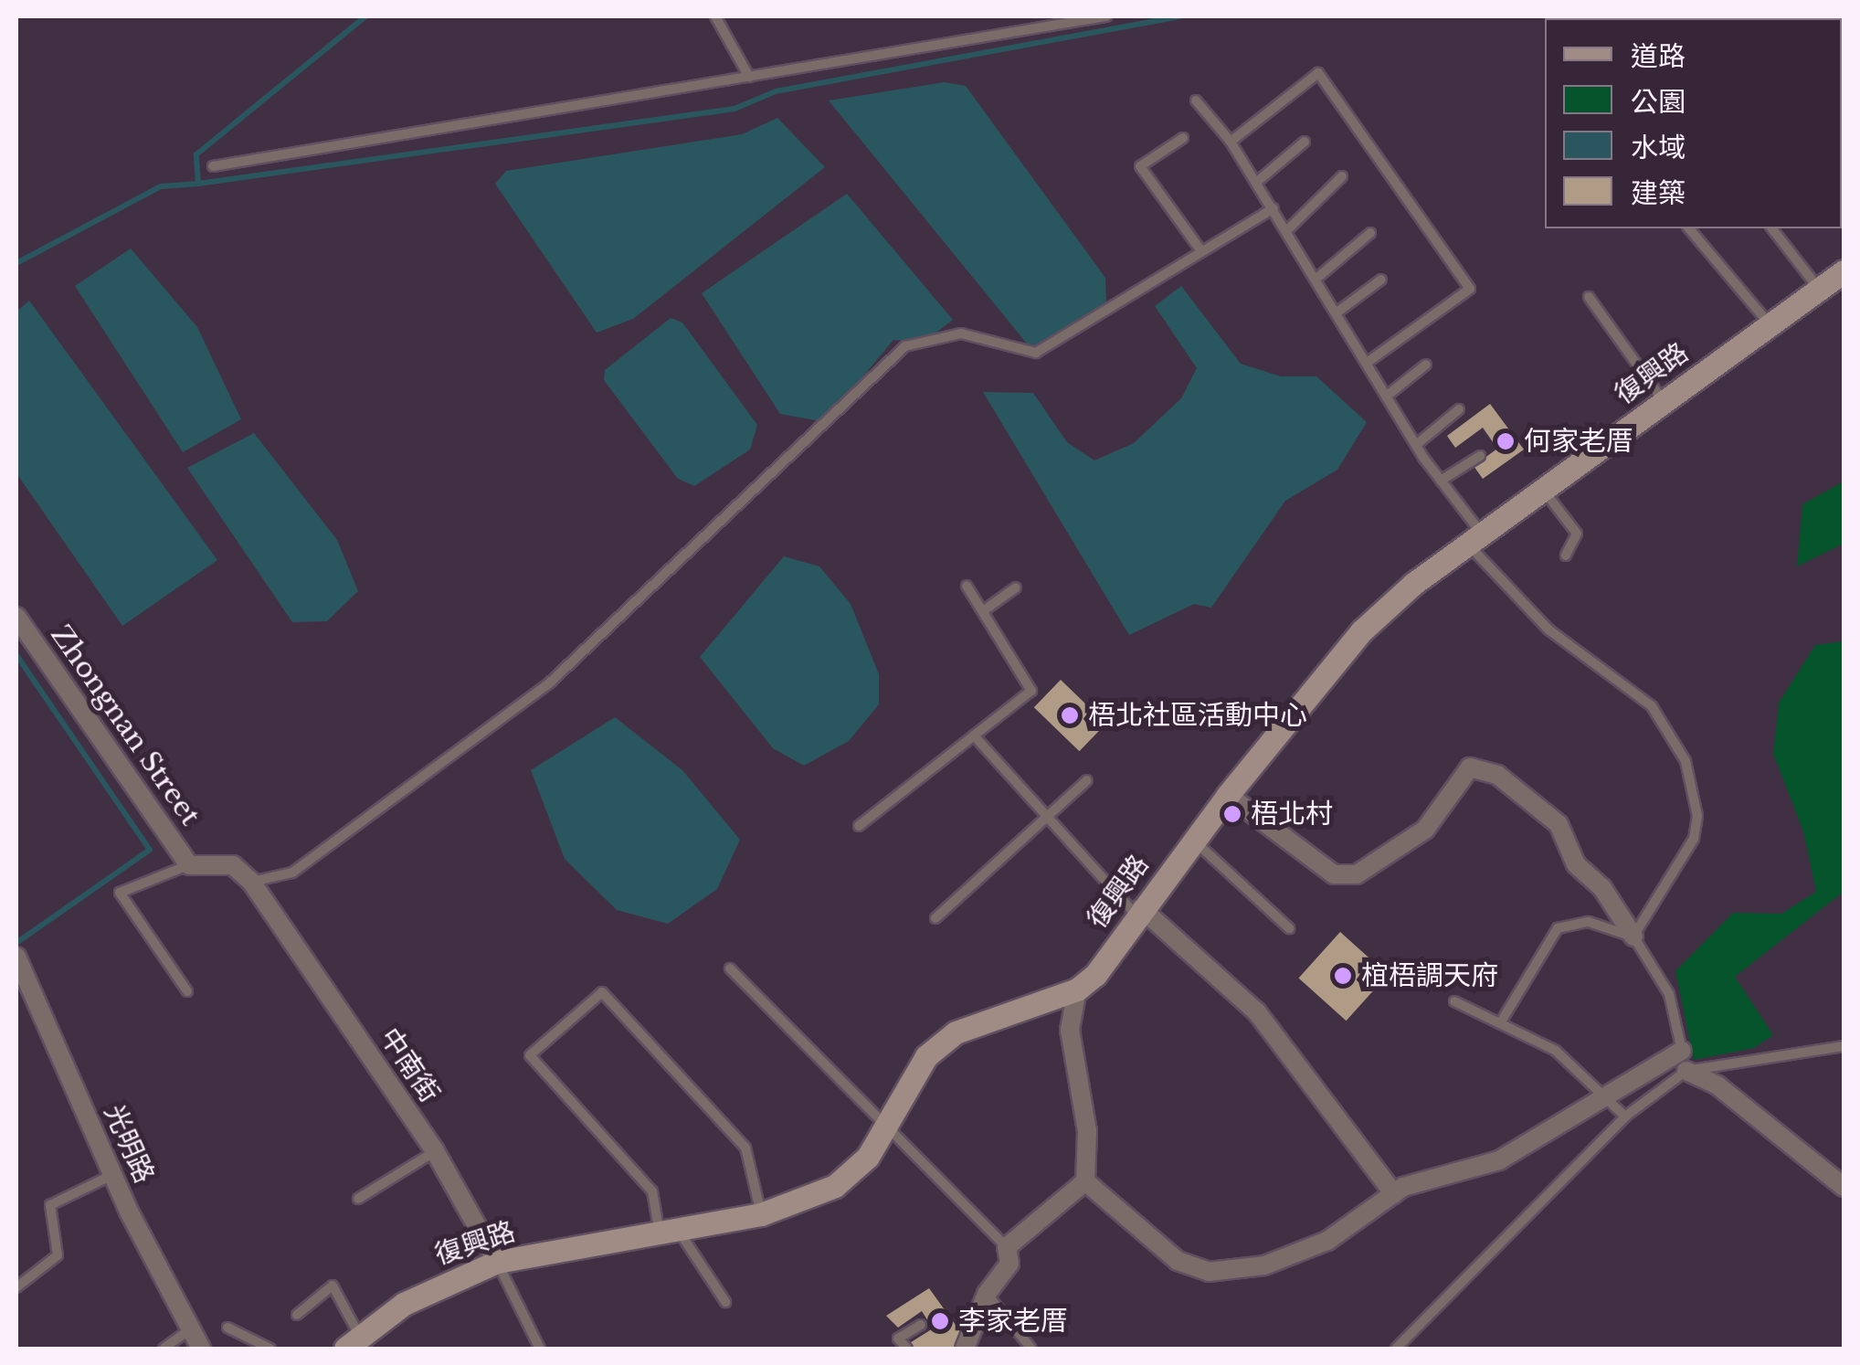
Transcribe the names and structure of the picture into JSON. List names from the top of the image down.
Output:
{
  "streets": {
    "street": [
      "復興路",
      "Zhongnan Street",
      "中南街",
      "光明路"
    ]
  },
  "crossings": [
    ["復興路", "中南街"]
  ],
  "places": [
    "何家老厝",
    "梧北社區活動中心",
    "梧北村",
    "椬梧調天府",
    "李家老厝"
  ],
  "legend": [
    "道路",
    "公園",
    "水域",
    "建築"
  ]
}
